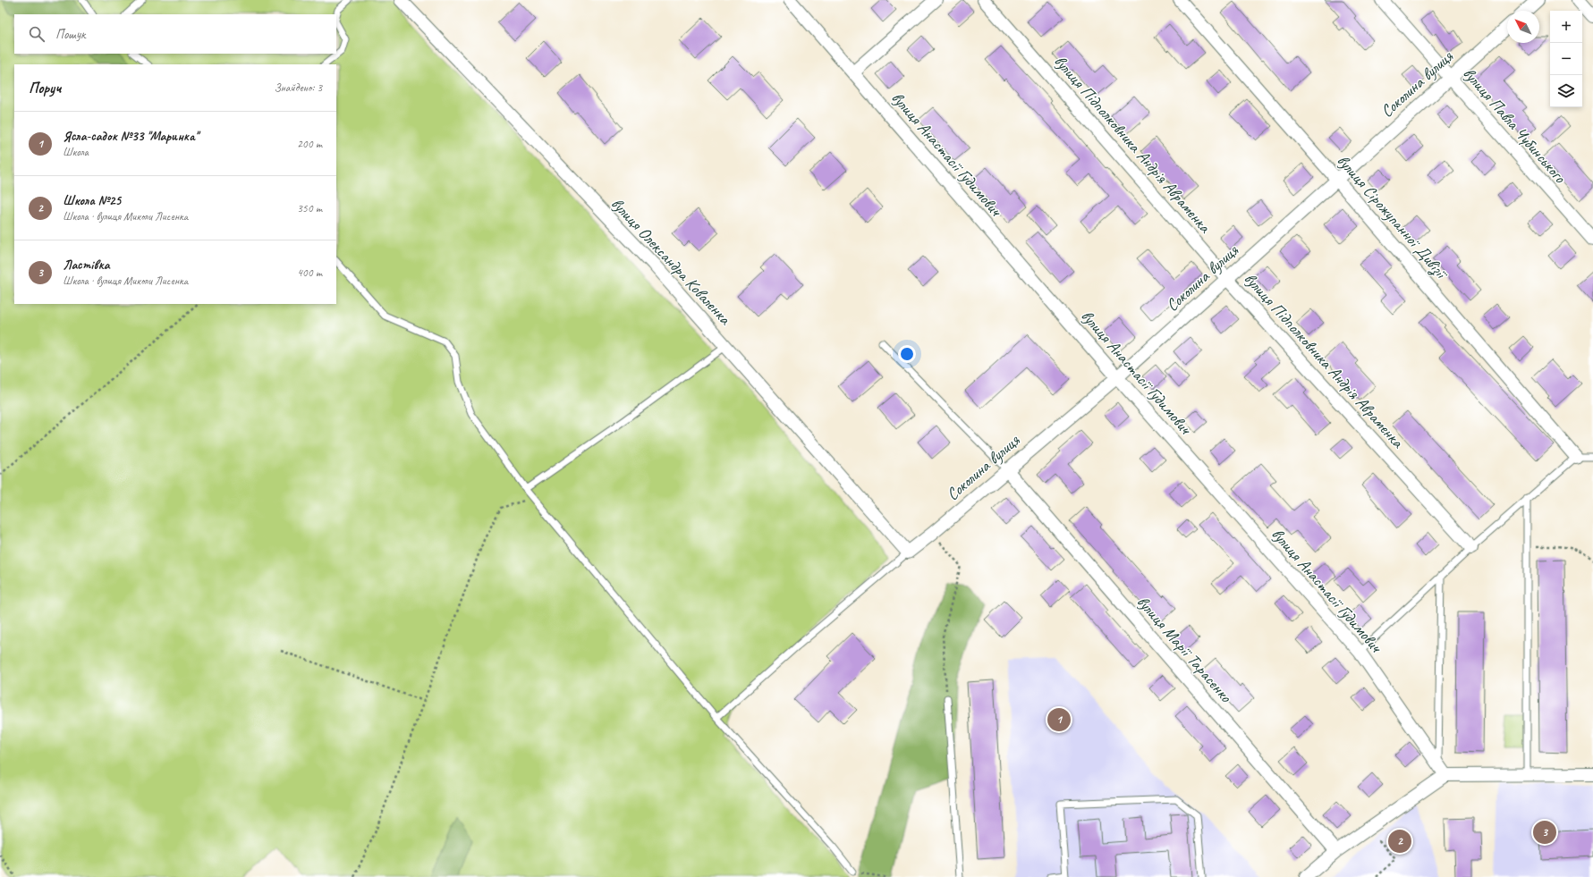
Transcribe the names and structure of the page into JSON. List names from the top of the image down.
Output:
{
  "streets": {
    "street": [
      "Соколина вулиця",
      "вулиця Павла Чубинського",
      "вулиця Підполковника Андрія Авраменка",
      "вулиця Анастасії Гудимович",
      "вулиця Сірожупанної Дивізії",
      "вулиця Олександра Коваленка",
      "вулиця Марії Тарасенко"
    ]
  },
  "crossings": [
    ["Соколина вулиця", "вулиця Павла Чубинського"],
    ["Соколина вулиця", "вулиця Підполковника Андрія Авраменка"],
    ["Соколина вулиця", "вулиця Анастасії Гудимович"],
    ["Соколина вулиця", "вулиця Сірожупанної Дивізії"],
    ["Соколина вулиця", "вулиця Олександра Коваленка"],
    ["Соколина вулиця", "вулиця Марії Тарасенко"]
  ],
  "north": "top left",
  "page": {
    "map_buttons": ["+", "−"],
    "search": "Пошук",
    "heading": ["Поруч", "Знайдено: 3"],
    "list": [
      {
        "mark": "1",
        "name": "Ясла-садок №33 \"Маринка\"",
        "note": "Школа",
        "value": "200 m"
      },
      {
        "mark": "2",
        "name": "Школа №25",
        "note": "Школа · вулиця Миколи Лисенка",
        "value": "350 m"
      },
      {
        "mark": "3",
        "name": "Ластівка",
        "note": "Школа · вулиця Миколи Лисенка",
        "value": "400 m"
      }
    ],
    "pins": ["1", "3", "2"]
  }
}
